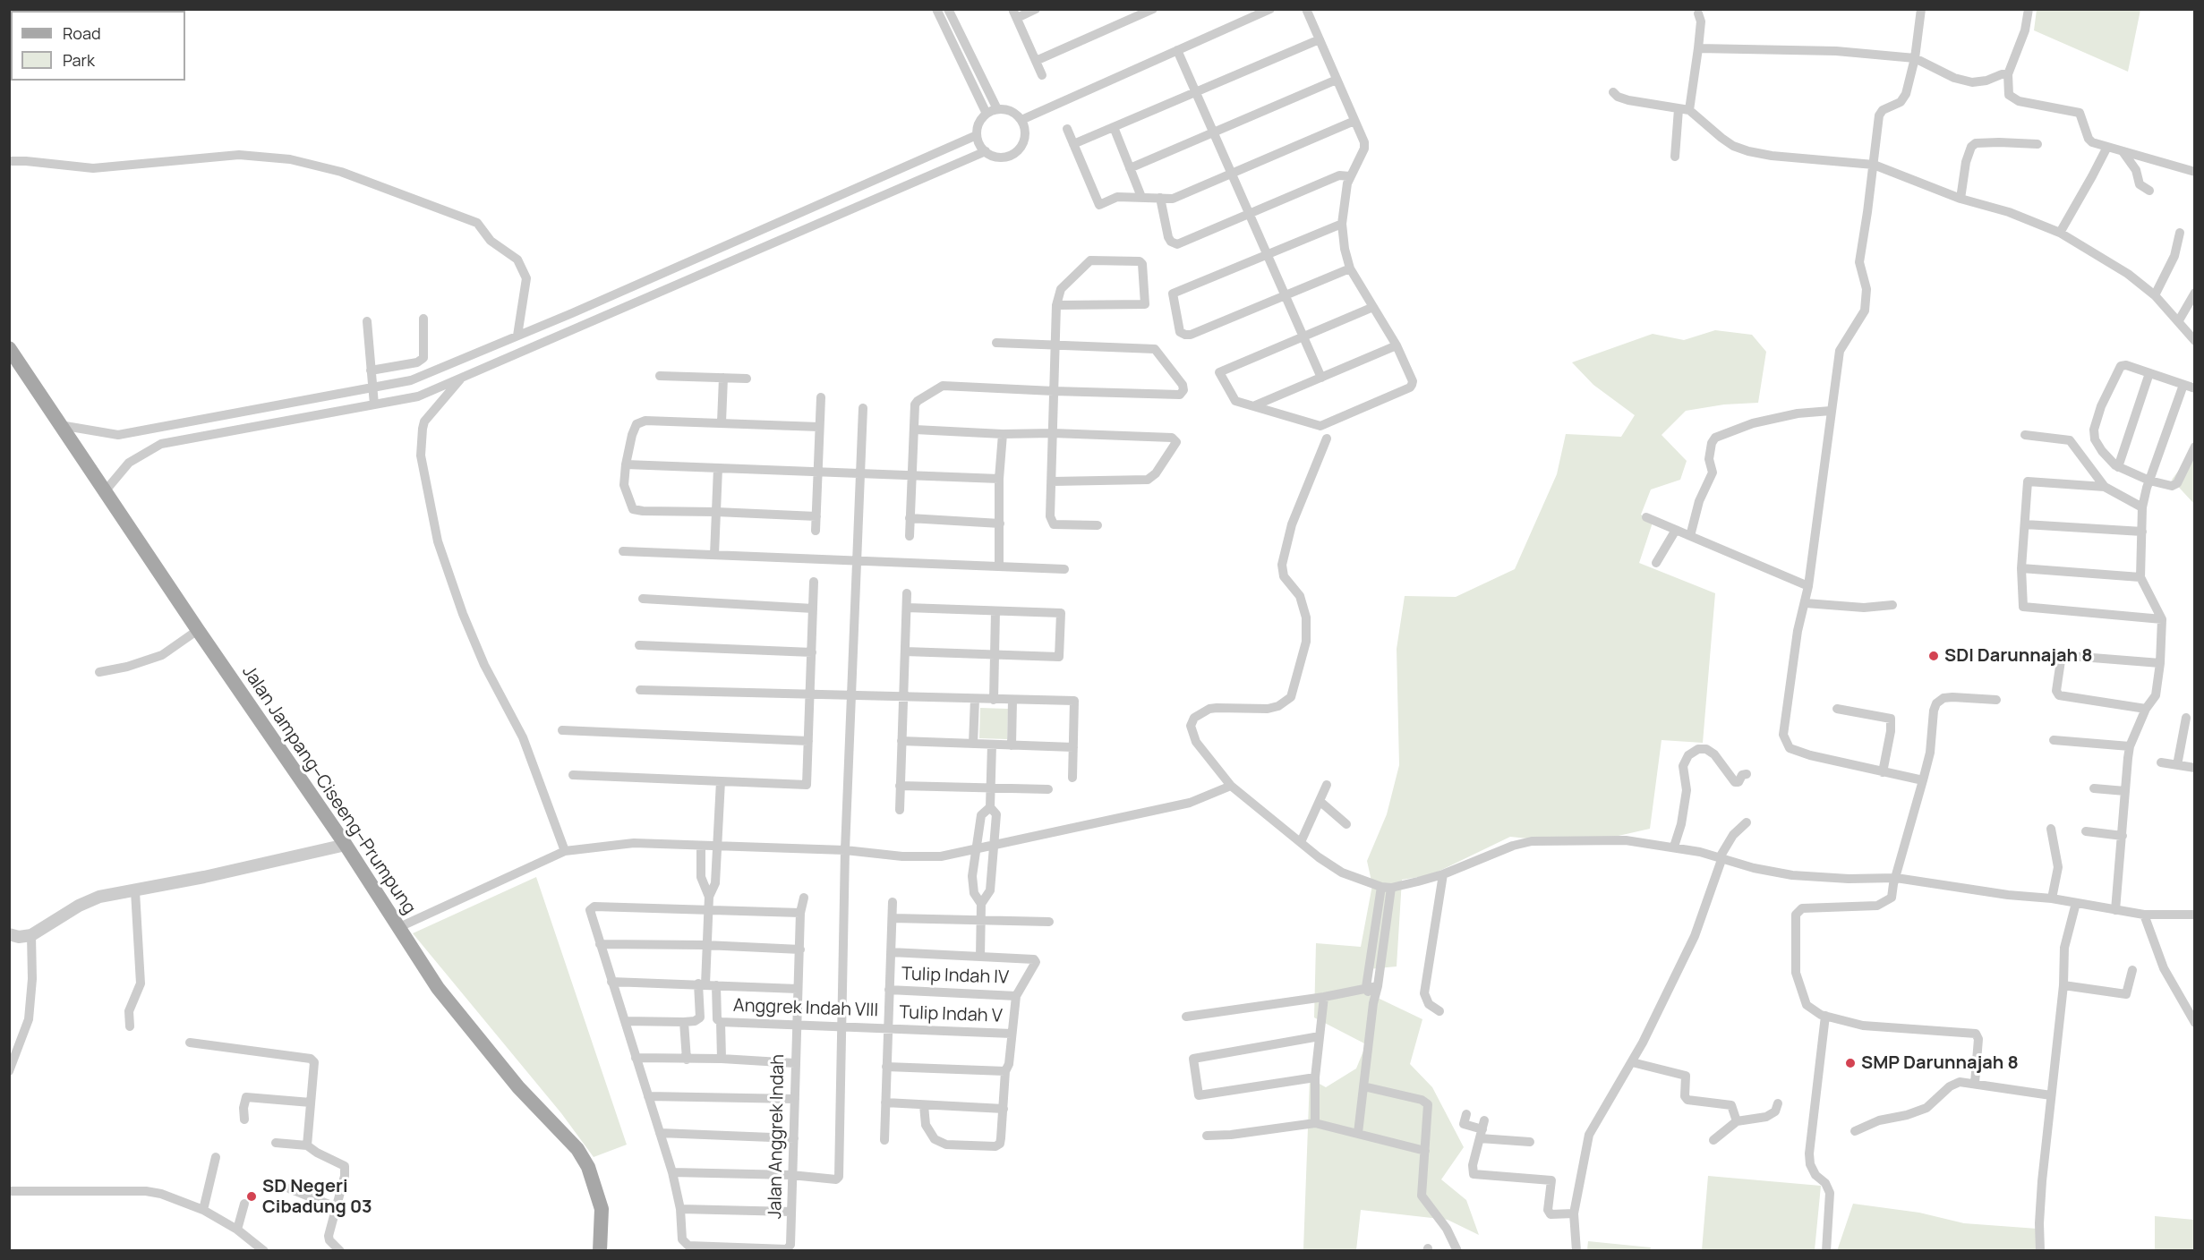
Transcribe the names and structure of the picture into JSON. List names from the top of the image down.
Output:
{
  "streets": {
    "main road": ["Jalan Jampang–Ciseeng–Prumpung"],
    "street": [
      "Tulip Indah IV",
      "Anggrek Indah VIII",
      "Tulip Indah V",
      "Jalan Anggrek Indah"
    ]
  },
  "crossings": [
    ["Anggrek Indah VIII", "Tulip Indah V"],
    ["Anggrek Indah VIII", "Jalan Anggrek Indah"]
  ],
  "places": ["SDI Darunnajah 8", "SMP Darunnajah 8", "SD Negeri Cibadung 03"],
  "legend": ["Road", "Park"]
}
